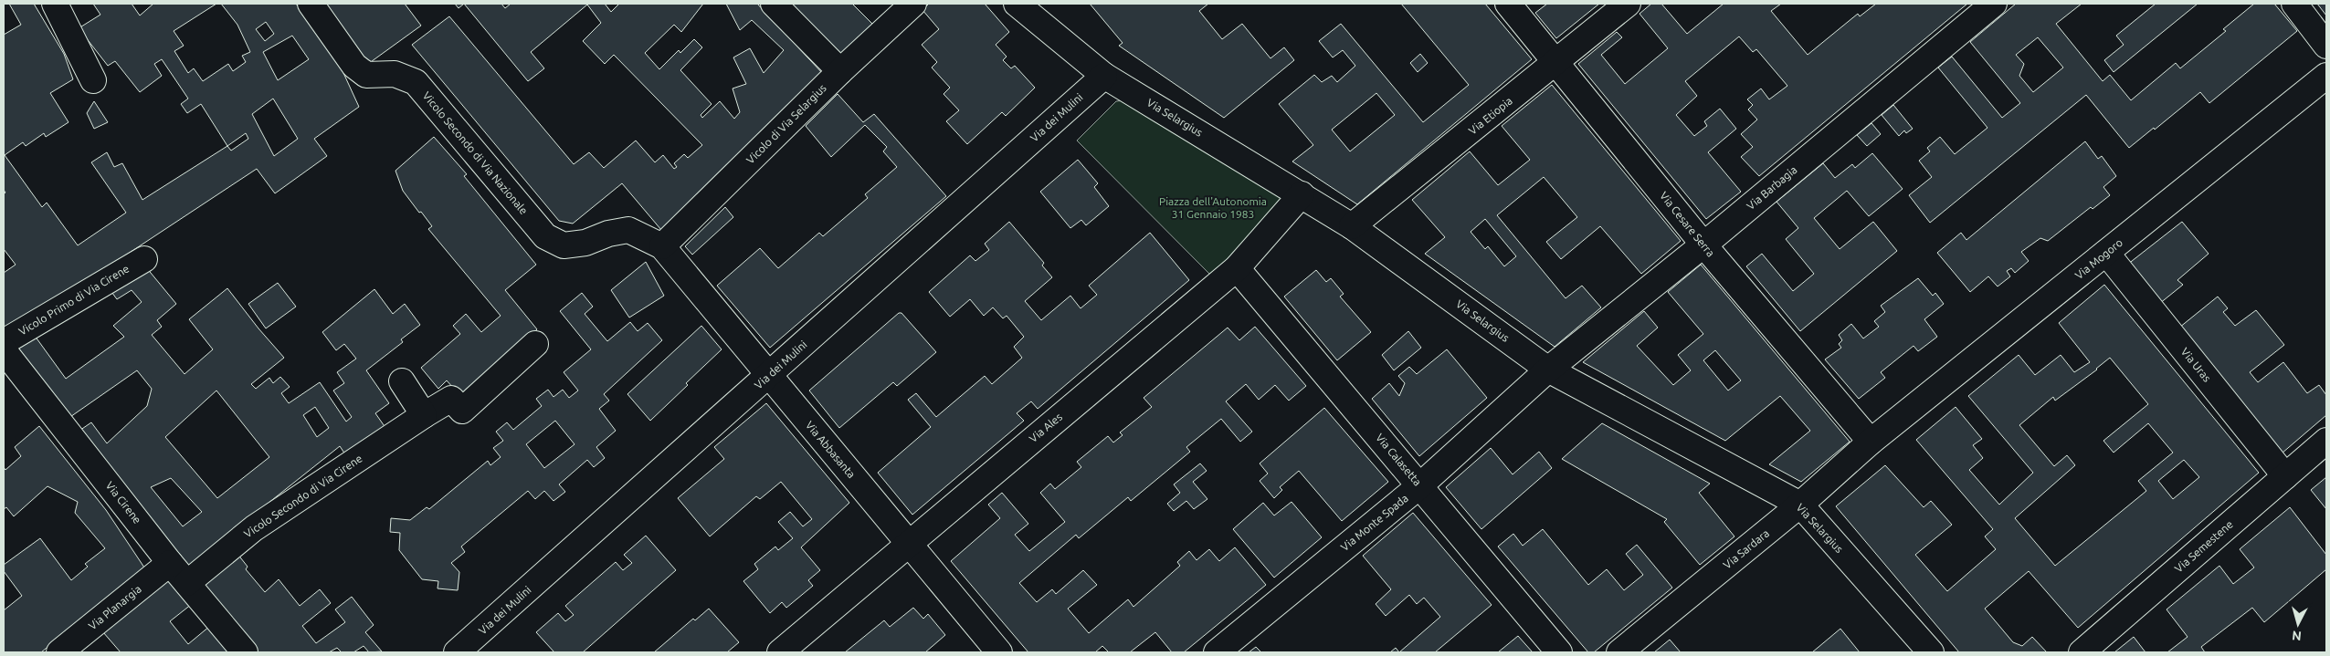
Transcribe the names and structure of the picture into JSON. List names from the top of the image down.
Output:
{
  "streets": {
    "street": [
      "Via Etiopia",
      "Via dei Mulini",
      "Via Selargius",
      "Vicolo di Via Selargius",
      "Vicolo Secondo di Via Nazionale",
      "Via Barbagia",
      "Via Cesare Serra",
      "Via Mogoro",
      "Vicolo Primo di Via Cirene",
      "Via Uras",
      "Via Ales",
      "Via Abbasanta",
      "Via Calasetta",
      "Vicolo Secondo di Via Cirene",
      "Via Cirene",
      "Via Monte Spada",
      "Via Semestene",
      "Via Sardara",
      "Via Planargia"
    ]
  },
  "crossings": [
    ["Via Etiopia", "Via Selargius"],
    ["Via Etiopia", "Via Cesare Serra"],
    ["Via dei Mulini", "Via Selargius"],
    ["Via dei Mulini", "Via Abbasanta"],
    ["Via Selargius", "Via Barbagia"],
    ["Via Selargius", "Via Ales"],
    ["Via Selargius", "Via Monte Spada"],
    ["Via Selargius", "Via Sardara"],
    ["Vicolo di Via Selargius", "Vicolo Secondo di Via Nazionale"],
    ["Vicolo di Via Selargius", "Via Abbasanta"],
    ["Vicolo Secondo di Via Nazionale", "Via Abbasanta"],
    ["Via Barbagia", "Via Cesare Serra"],
    ["Via Barbagia", "Via Monte Spada"],
    ["Via Cesare Serra", "Via Mogoro"],
    ["Via Cesare Serra", "Via Sardara"],
    ["Via Mogoro", "Via Uras"],
    ["Via Mogoro", "Via Sardara"],
    ["Via Uras", "Via Semestene"],
    ["Via Ales", "Via Abbasanta"],
    ["Via Ales", "Via Calasetta"],
    ["Via Calasetta", "Via Monte Spada"],
    ["Vicolo Secondo di Via Cirene", "Via Cirene"],
    ["Via Cirene", "Via Planargia"]
  ],
  "parks": ["Piazza dell'Autonomia 31 Gennaio 1983"],
  "north": "bottom"
}
